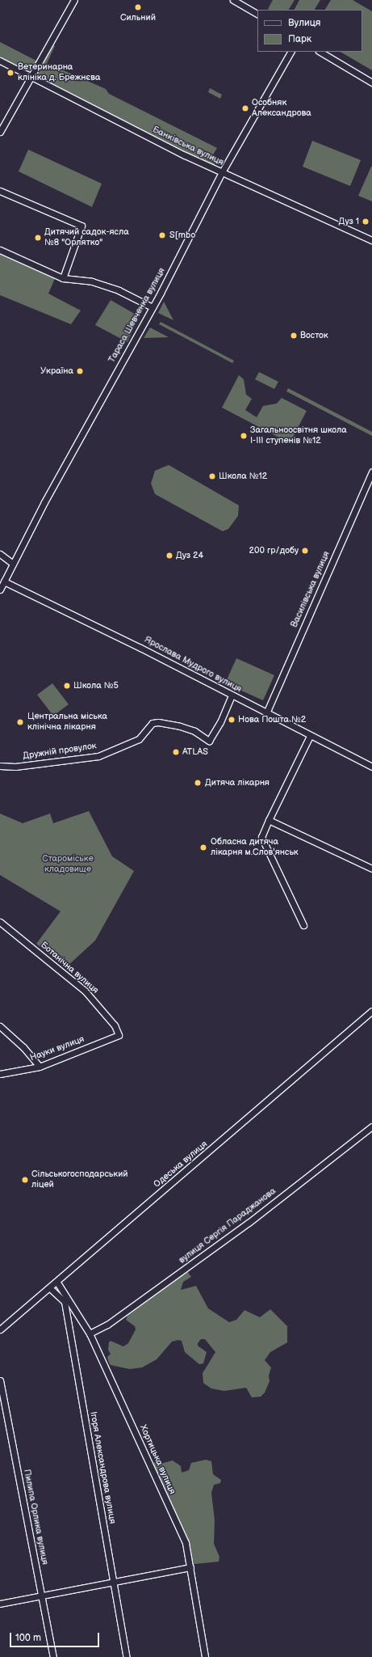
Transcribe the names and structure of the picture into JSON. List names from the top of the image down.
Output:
{
  "streets": {
    "street": [
      "Банківська вулиця",
      "Тараса Шевченка вулиця",
      "Василівська вулиця",
      "Ярослава Мудрого вулиця",
      "Дружній провулок",
      "Ботанічна вулиця",
      "Науки вулиця",
      "Одеська вулиця",
      "вулиця Сергія Параджанова",
      "Хортицька вулиця",
      "Ігоря Александрова вулиця",
      "Пилипа Орлика вулиця"
    ]
  },
  "crossings": [
    ["Банківська вулиця", "Тараса Шевченка вулиця"],
    ["Тараса Шевченка вулиця", "Ярослава Мудрого вулиця"],
    ["Василівська вулиця", "Ярослава Мудрого вулиця"],
    ["Ярослава Мудрого вулиця", "Дружній провулок"],
    ["Ботанічна вулиця", "Науки вулиця"],
    ["Одеська вулиця", "Хортицька вулиця"],
    ["Одеська вулиця", "Ігоря Александрова вулиця"],
    ["вулиця Сергія Параджанова", "Хортицька вулиця"]
  ],
  "parks": ["Староміське кладовище"],
  "places": [
    "Сильний",
    "Ветеринарна клініка д. Брежнєва",
    "Особняк Александрова",
    "Дуз 1",
    "S[mbo",
    "Дитячий садок-ясла №8 \"Орлятко\"",
    "Восток",
    "Україна",
    "Загальноосвітня школа І-ІІІ ступенів №12",
    "Школа №12",
    "200 гр/добу",
    "Дуз 24",
    "Школа №5",
    "Нова Пошта №2",
    "Центральна міська клінічна лікарня",
    "ATLAS",
    "Дитяча лікарня",
    "Обласна дитяча лікарня м.Слов'янськ",
    "Сільськогосподарський ліцей"
  ],
  "legend": ["Вулиця", "Парк"],
  "scale_bar": "100 m"
}
